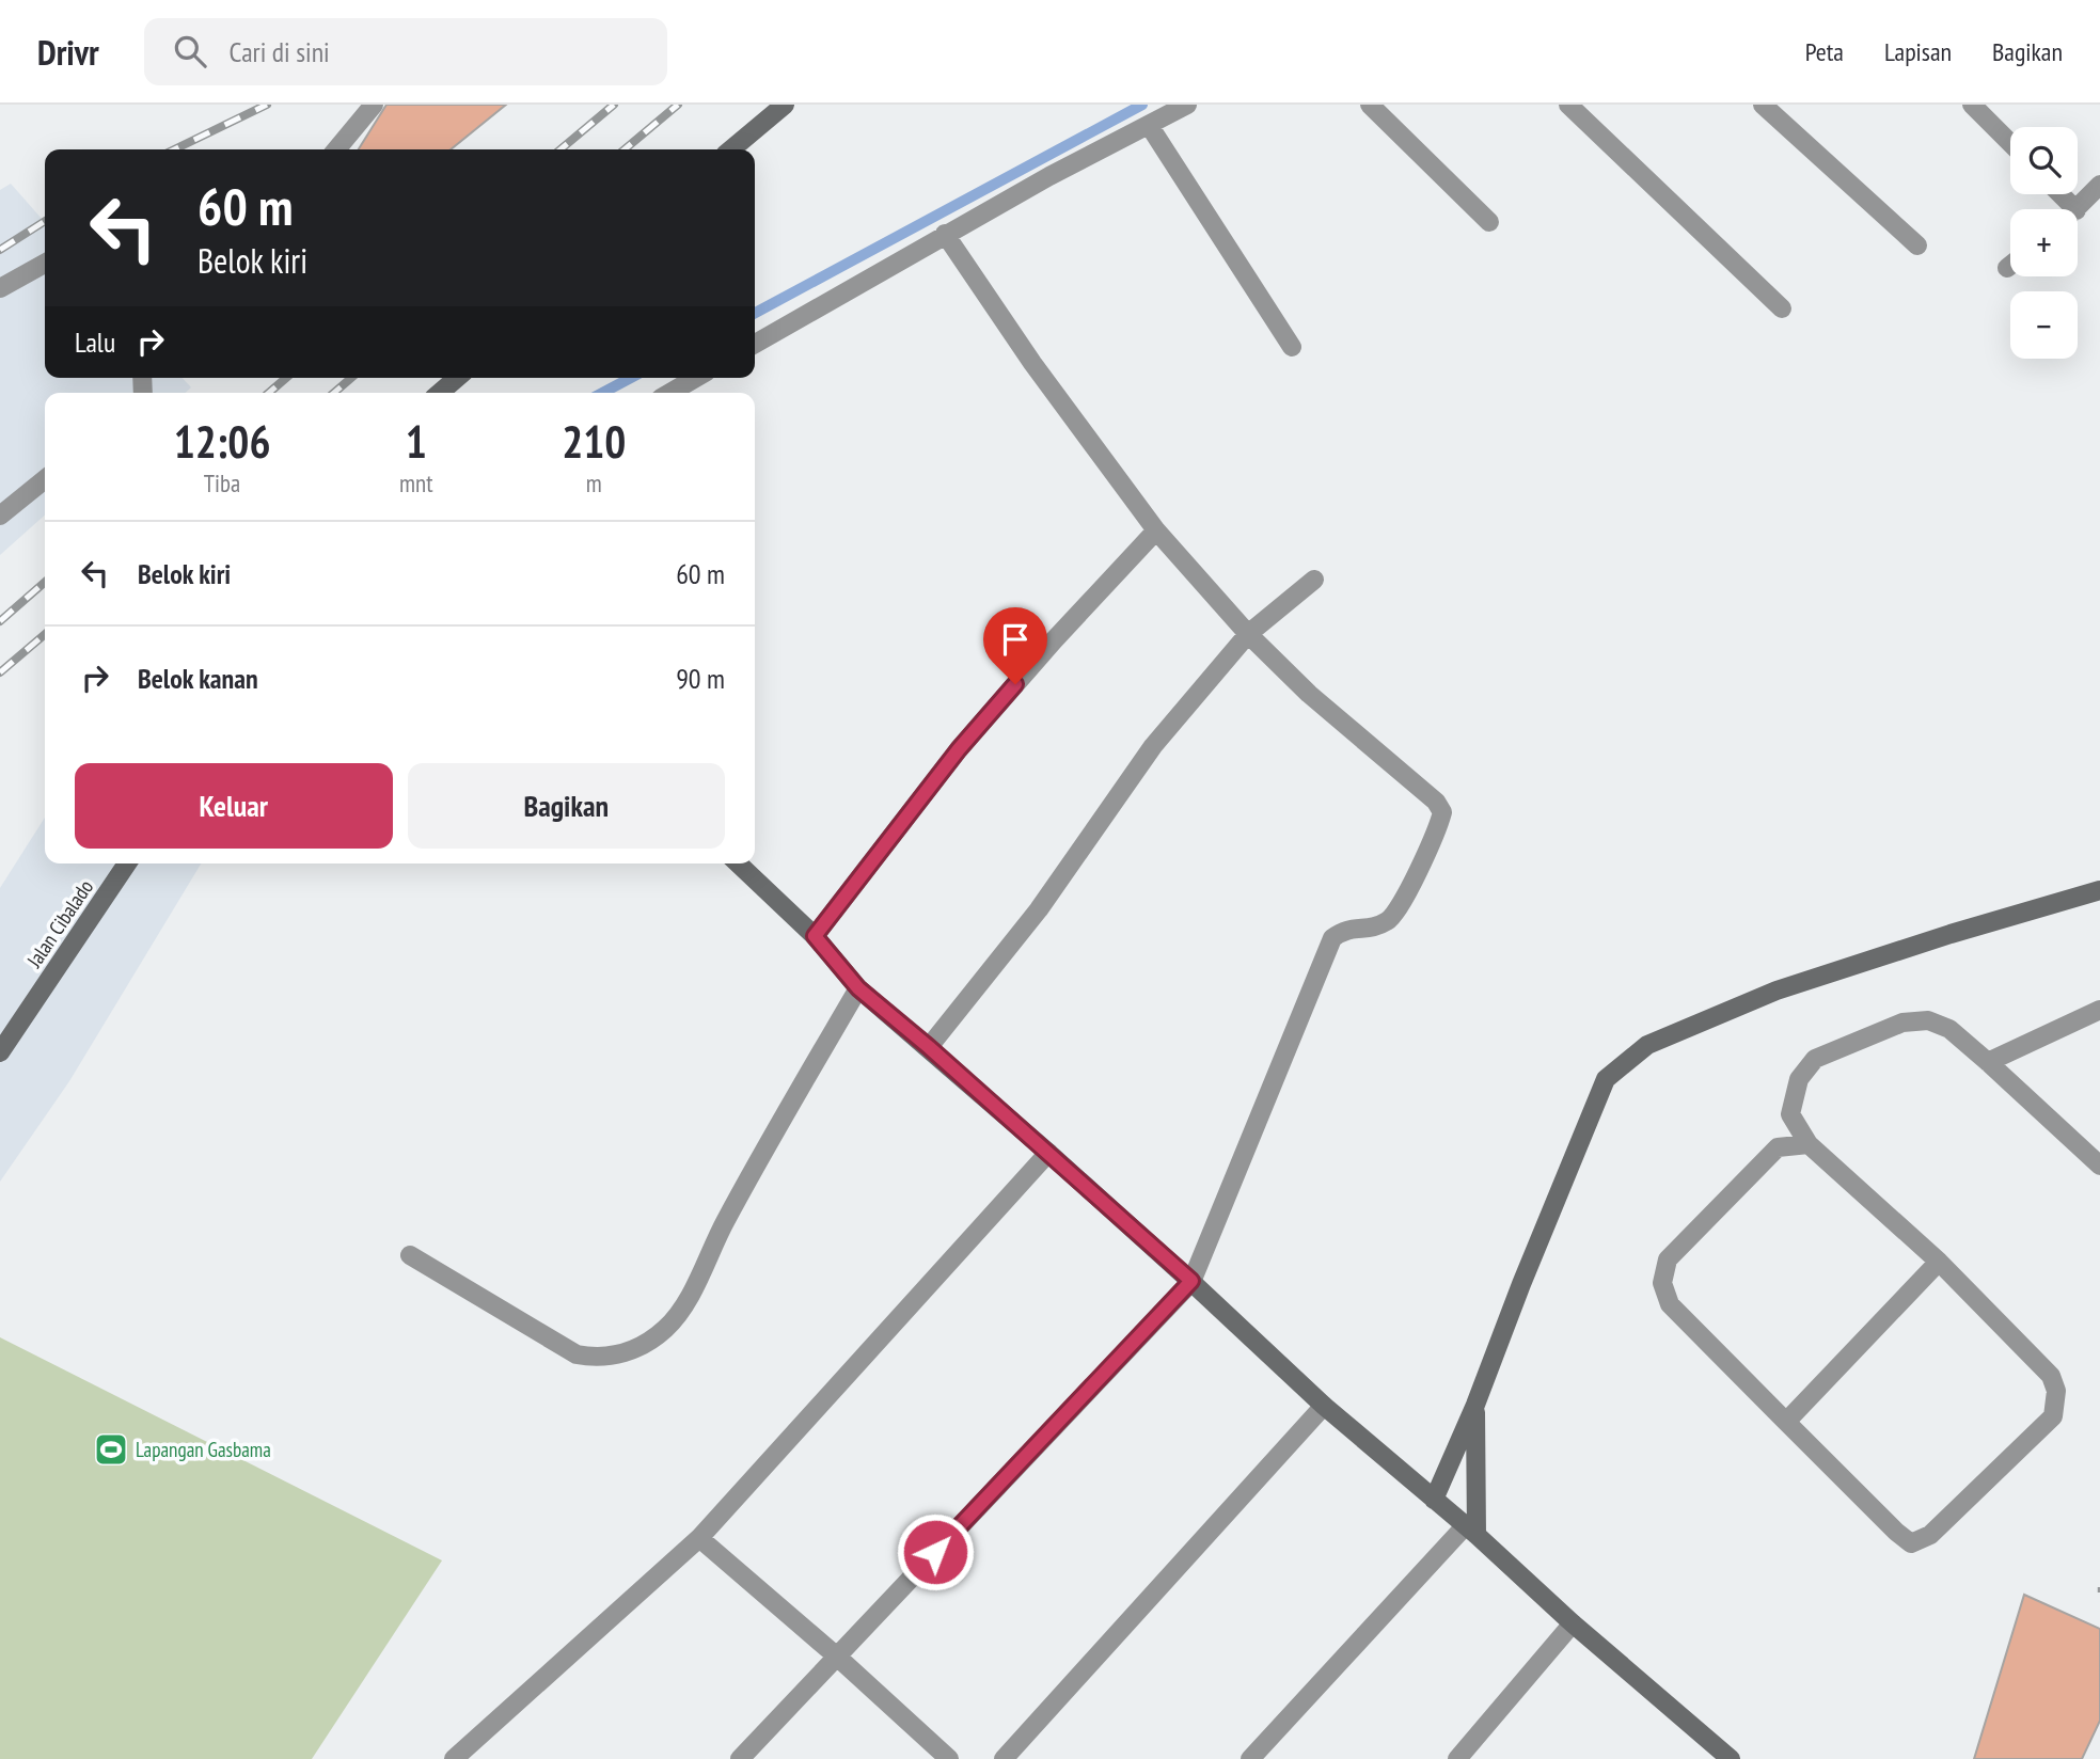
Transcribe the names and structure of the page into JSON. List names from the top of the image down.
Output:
{
  "streets": {
    "street": ["Jalan Cibalado"]
  },
  "places": {
    "sports": ["Lapangan Gasbama"]
  },
  "page": {
    "header": "Drivr",
    "search": "Cari di sini",
    "nav": ["Peta", "Lapisan", "Bagikan"],
    "map_buttons": ["+", "−"],
    "turn": ["60 m", "Belok kiri"],
    "then": "Lalu",
    "eta": [
      "12:06",
      "Tiba",
      "1",
      "mnt",
      "210",
      "m"
    ],
    "list": [
      {
        "name": "Belok kiri",
        "value": "60 m"
      },
      {
        "name": "Belok kanan",
        "value": "90 m"
      }
    ],
    "buttons": ["Keluar", "Bagikan"]
  }
}
